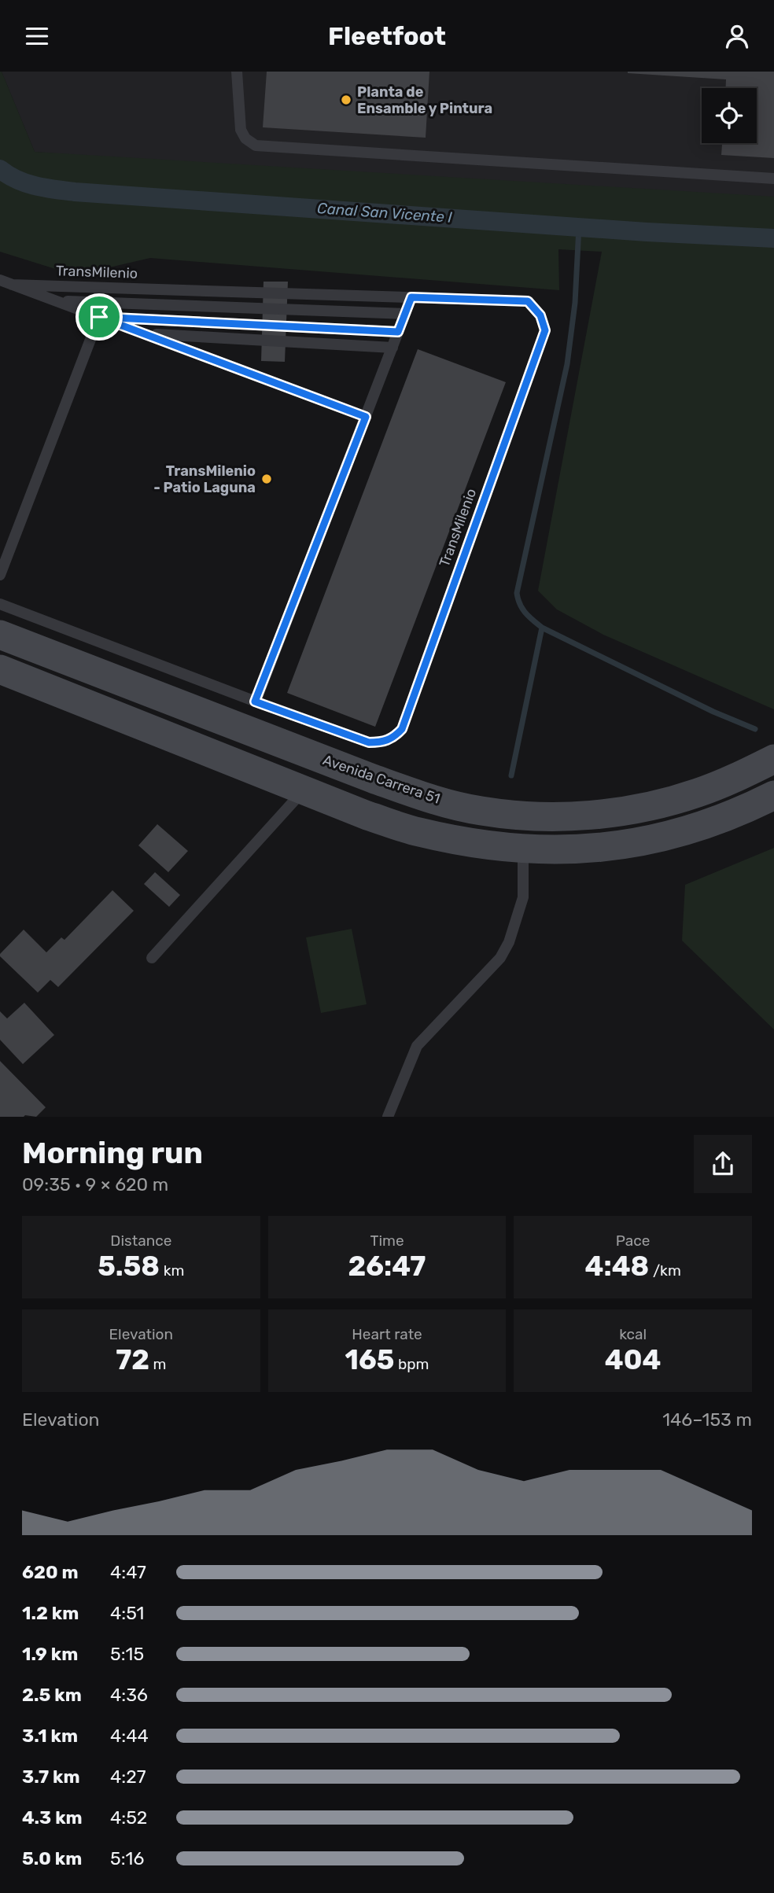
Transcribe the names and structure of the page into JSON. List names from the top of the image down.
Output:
{
  "streets": {
    "main road": ["Avenida Carrera 51"],
    "lane": ["TransMilenio"]
  },
  "water": ["Canal San Vicente I"],
  "places": ["Planta de Ensamble y Pintura", "TransMilenio - Patio Laguna"],
  "page": {
    "header": "Fleetfoot",
    "heading": ["Morning run", "09:35 · 9 × 620 m"],
    "stats": [
      ["Distance", "5.58 km"],
      ["Time", "26:47"],
      ["Pace", "4:48 /km"],
      ["Elevation", "72 m"],
      ["Heart rate", "165 bpm"],
      ["kcal", "404"]
    ],
    "chart": ["Elevation", "146–153 m"],
    "list": [
      {
        "name": "620 m",
        "note": "4:47"
      },
      {
        "name": "1.2 km",
        "note": "4:51"
      },
      {
        "name": "1.9 km",
        "note": "5:15"
      },
      {
        "name": "2.5 km",
        "note": "4:36"
      },
      {
        "name": "3.1 km",
        "note": "4:44"
      },
      {
        "name": "3.7 km",
        "note": "4:27"
      },
      {
        "name": "4.3 km",
        "note": "4:52"
      },
      {
        "name": "5.0 km",
        "note": "5:16"
      }
    ]
  }
}
